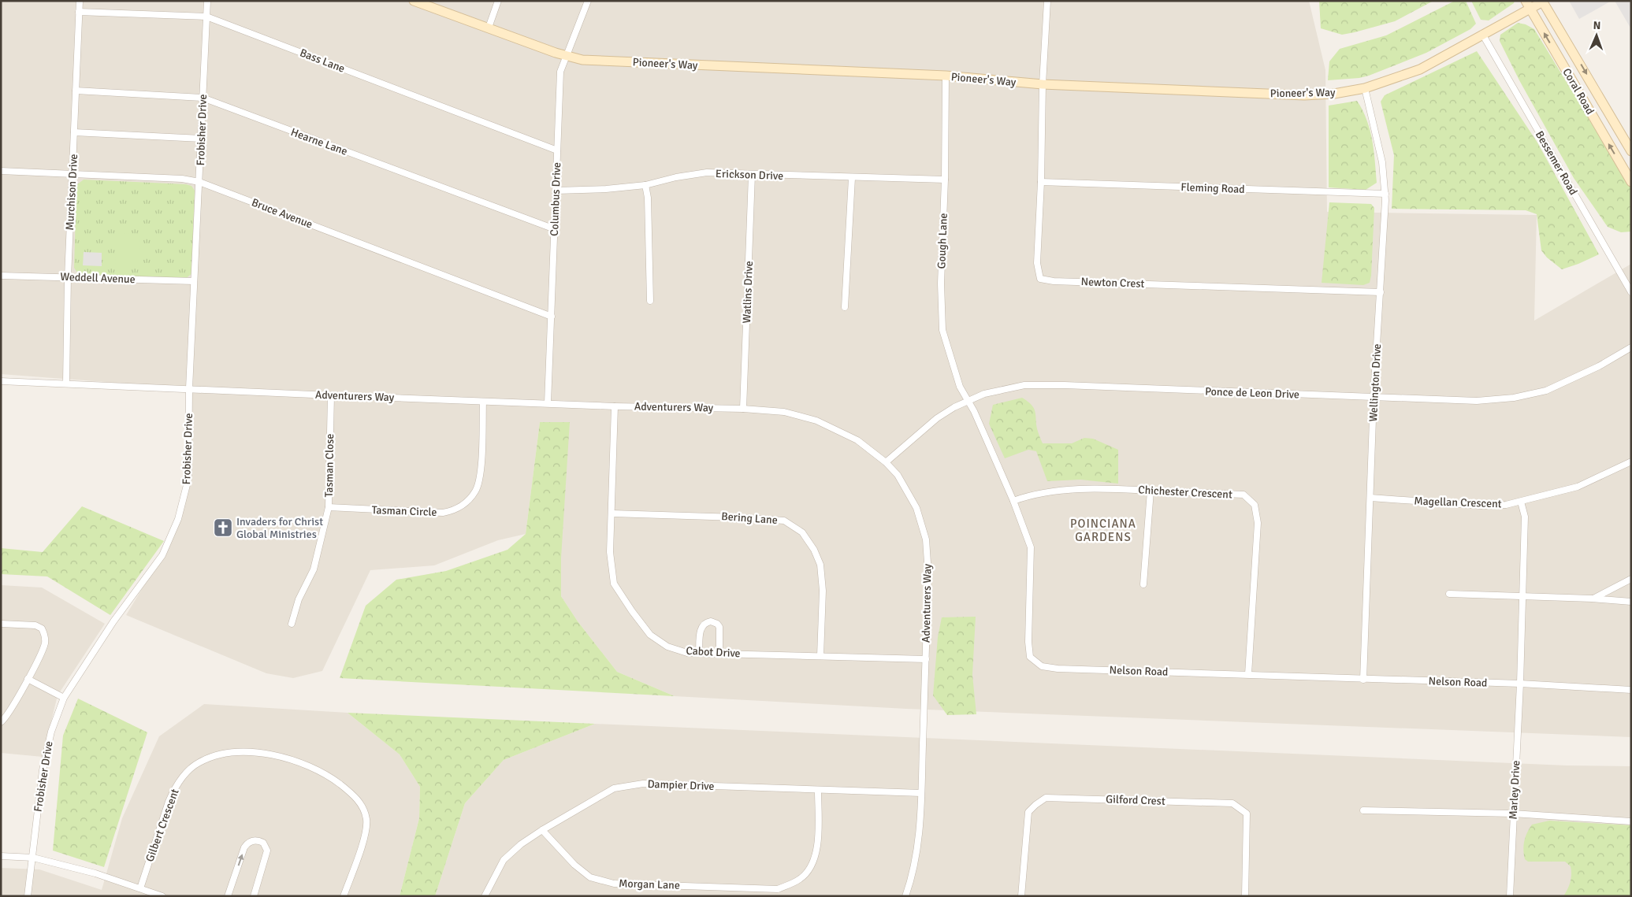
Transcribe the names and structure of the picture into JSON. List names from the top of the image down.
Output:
{
  "streets": {
    "main road": ["Pioneer's Way", "Coral Road"],
    "street": [
      "Bass Lane",
      "Frobisher Drive",
      "Hearne Lane",
      "Bessemer Road",
      "Erickson Drive",
      "Fleming Road",
      "Murchison Drive",
      "Columbus Drive",
      "Bruce Avenue",
      "Gough Lane",
      "Weddell Avenue",
      "Newton Crest",
      "Watlins Drive",
      "Wellington Drive",
      "Ponce de Leon Drive",
      "Adventurers Way",
      "Tasman Close",
      "Chichester Crescent",
      "Magellan Crescent",
      "Tasman Circle",
      "Bering Lane",
      "Cabot Drive",
      "Nelson Road",
      "Dampier Drive",
      "Marley Drive",
      "Gilford Crest",
      "Gilbert Crescent",
      "Morgan Lane"
    ]
  },
  "crossings": [
    ["Bass Lane", "Frobisher Drive"],
    ["Bass Lane", "Murchison Drive"],
    ["Bass Lane", "Columbus Drive"],
    ["Pioneer's Way", "Coral Road"],
    ["Pioneer's Way", "Bessemer Road"],
    ["Pioneer's Way", "Columbus Drive"],
    ["Pioneer's Way", "Gough Lane"],
    ["Pioneer's Way", "Newton Crest"],
    ["Pioneer's Way", "Wellington Drive"],
    ["Frobisher Drive", "Hearne Lane"],
    ["Frobisher Drive", "Bruce Avenue"],
    ["Frobisher Drive", "Weddell Avenue"],
    ["Frobisher Drive", "Adventurers Way"],
    ["Hearne Lane", "Murchison Drive"],
    ["Hearne Lane", "Columbus Drive"],
    ["Erickson Drive", "Columbus Drive"],
    ["Erickson Drive", "Gough Lane"],
    ["Erickson Drive", "Watlins Drive"],
    ["Fleming Road", "Newton Crest"],
    ["Fleming Road", "Wellington Drive"],
    ["Murchison Drive", "Bruce Avenue"],
    ["Murchison Drive", "Weddell Avenue"],
    ["Murchison Drive", "Adventurers Way"],
    ["Columbus Drive", "Bruce Avenue"],
    ["Columbus Drive", "Adventurers Way"],
    ["Gough Lane", "Ponce de Leon Drive"],
    ["Gough Lane", "Nelson Road"],
    ["Newton Crest", "Wellington Drive"],
    ["Watlins Drive", "Adventurers Way"],
    ["Wellington Drive", "Ponce de Leon Drive"],
    ["Wellington Drive", "Magellan Crescent"],
    ["Wellington Drive", "Nelson Road"],
    ["Ponce de Leon Drive", "Adventurers Way"],
    ["Ponce de Leon Drive", "Nelson Road"],
    ["Adventurers Way", "Tasman Close"],
    ["Adventurers Way", "Tasman Circle"],
    ["Adventurers Way", "Cabot Drive"],
    ["Adventurers Way", "Dampier Drive"],
    ["Tasman Close", "Tasman Circle"],
    ["Chichester Crescent", "Nelson Road"],
    ["Magellan Crescent", "Marley Drive"],
    ["Bering Lane", "Cabot Drive"],
    ["Nelson Road", "Marley Drive"],
    ["Dampier Drive", "Morgan Lane"]
  ],
  "districts": ["POINCIANA GARDENS"],
  "places": {
    "church": ["Invaders for Christ Global Ministries"]
  },
  "north": "top"
}
